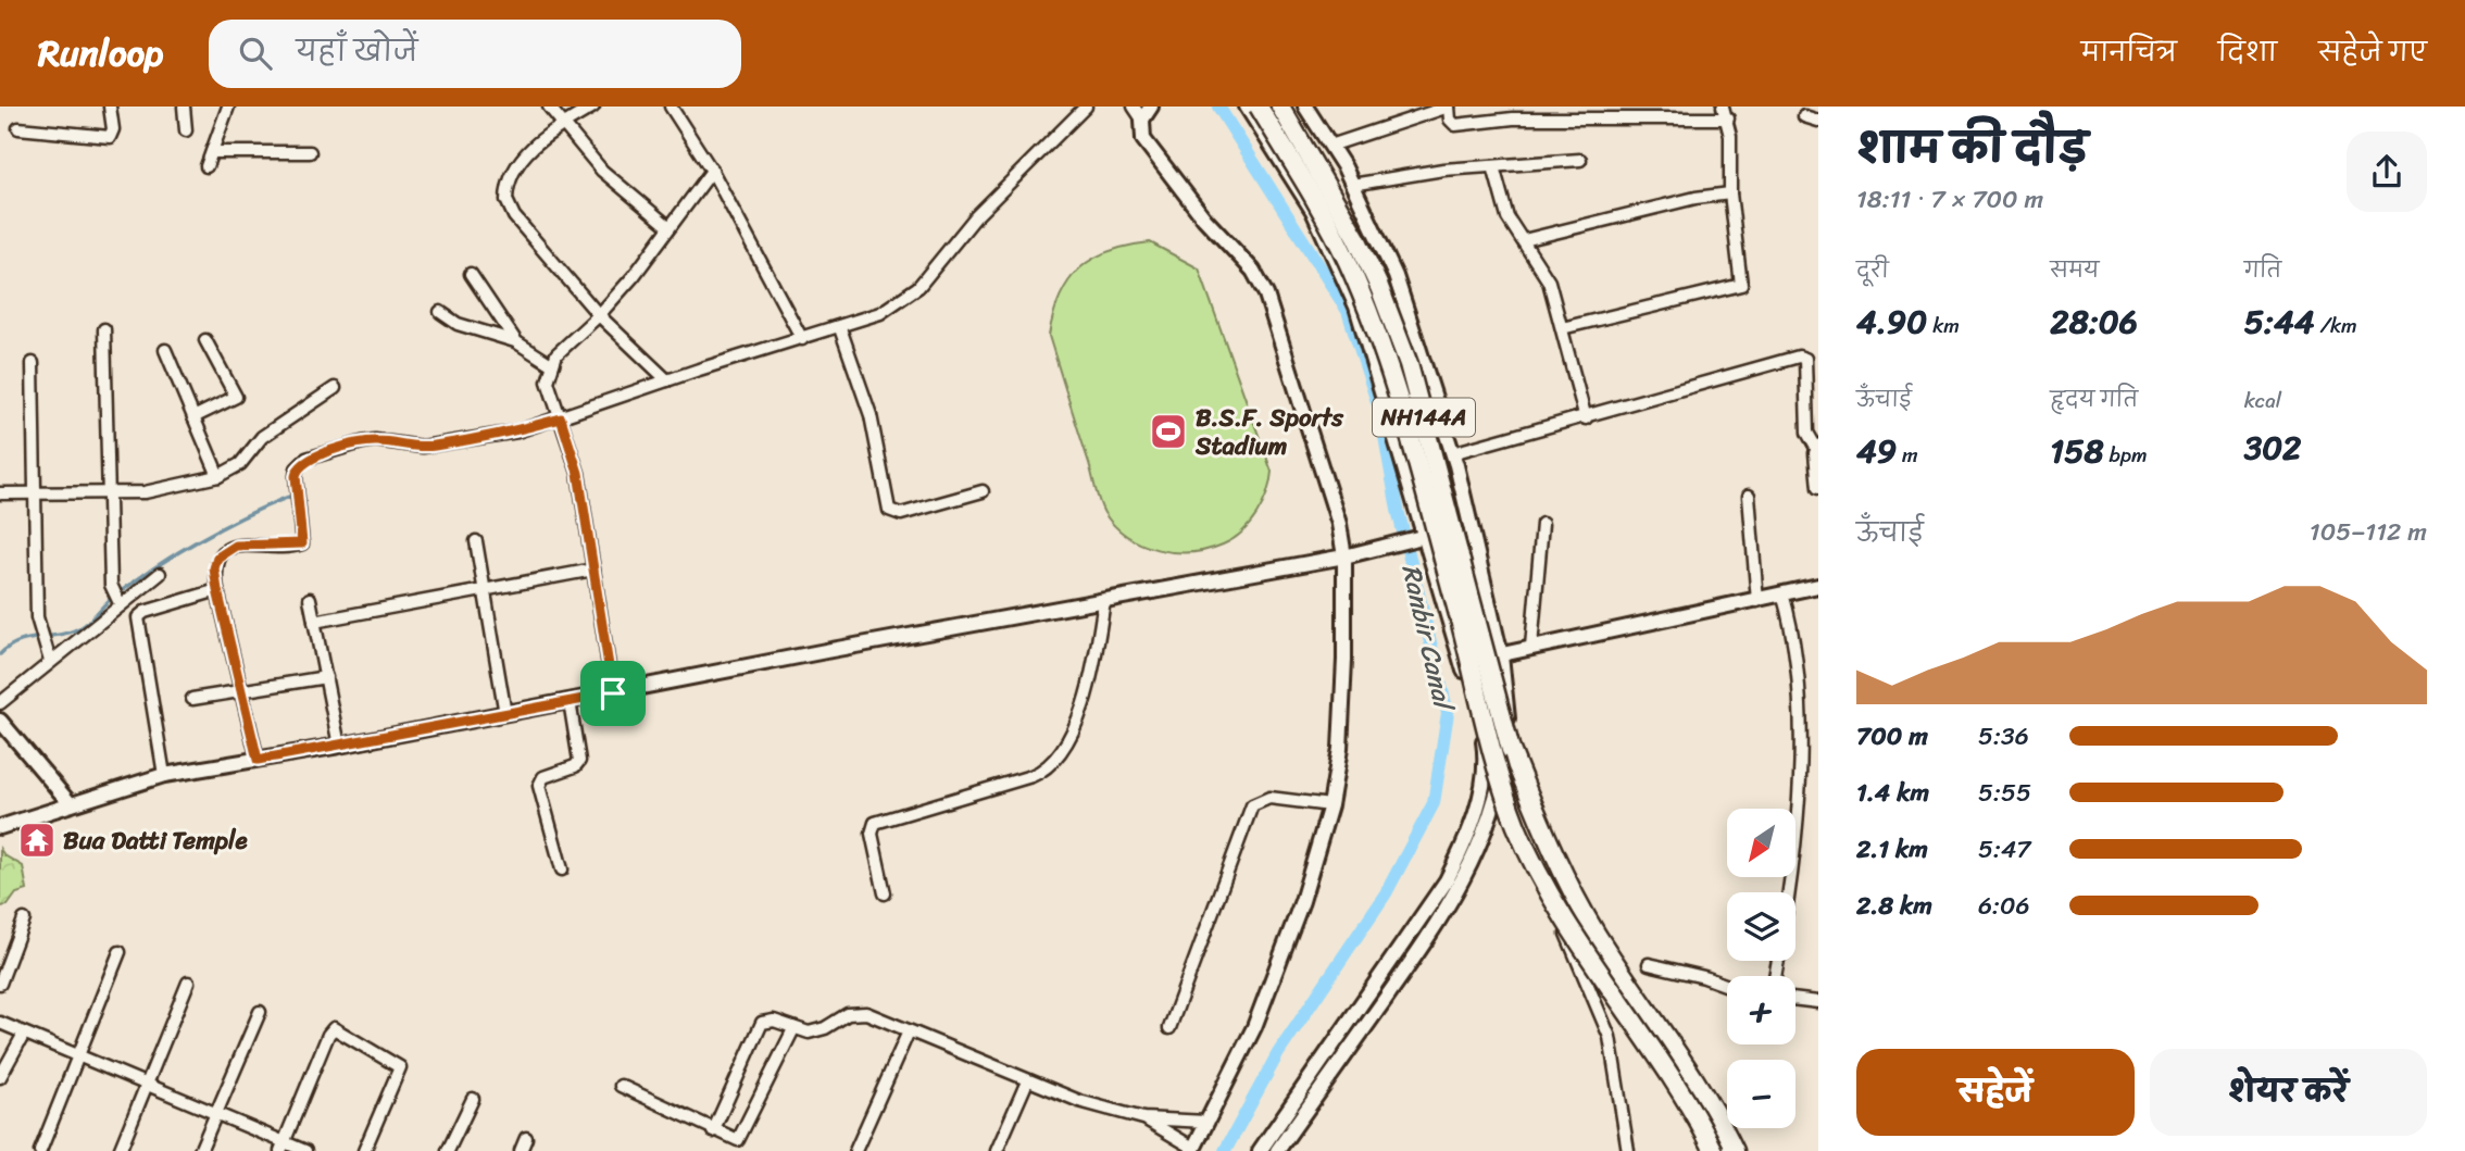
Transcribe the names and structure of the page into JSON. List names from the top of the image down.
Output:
{
  "streets": {
    "highway": ["NH144A"]
  },
  "water": ["Ranbir Canal"],
  "places": {
    "sports": ["B.S.F. Sports Stadium"],
    "temple": ["Bua Datti Temple"]
  },
  "north": "bottom left",
  "page": {
    "header": "Runloop",
    "search": "यहाँ खोजें",
    "nav": ["मानचित्र", "दिशा", "सहेजे गए"],
    "heading": ["शाम की दौड़", "18:11 · 7 × 700 m"],
    "stats": [
      ["दूरी", "4.90 km"],
      ["समय", "28:06"],
      ["गति", "5:44 /km"],
      ["ऊँचाई", "49 m"],
      ["हृदय गति", "158 bpm"],
      ["kcal", "302"]
    ],
    "chart": ["ऊँचाई", "105–112 m"],
    "list": [
      {
        "name": "700 m",
        "note": "5:36"
      },
      {
        "name": "1.4 km",
        "note": "5:55"
      },
      {
        "name": "2.1 km",
        "note": "5:47"
      },
      {
        "name": "2.8 km",
        "note": "6:06"
      }
    ],
    "map_buttons": ["+", "−"],
    "buttons": ["सहेजें", "शेयर करें"]
  }
}
